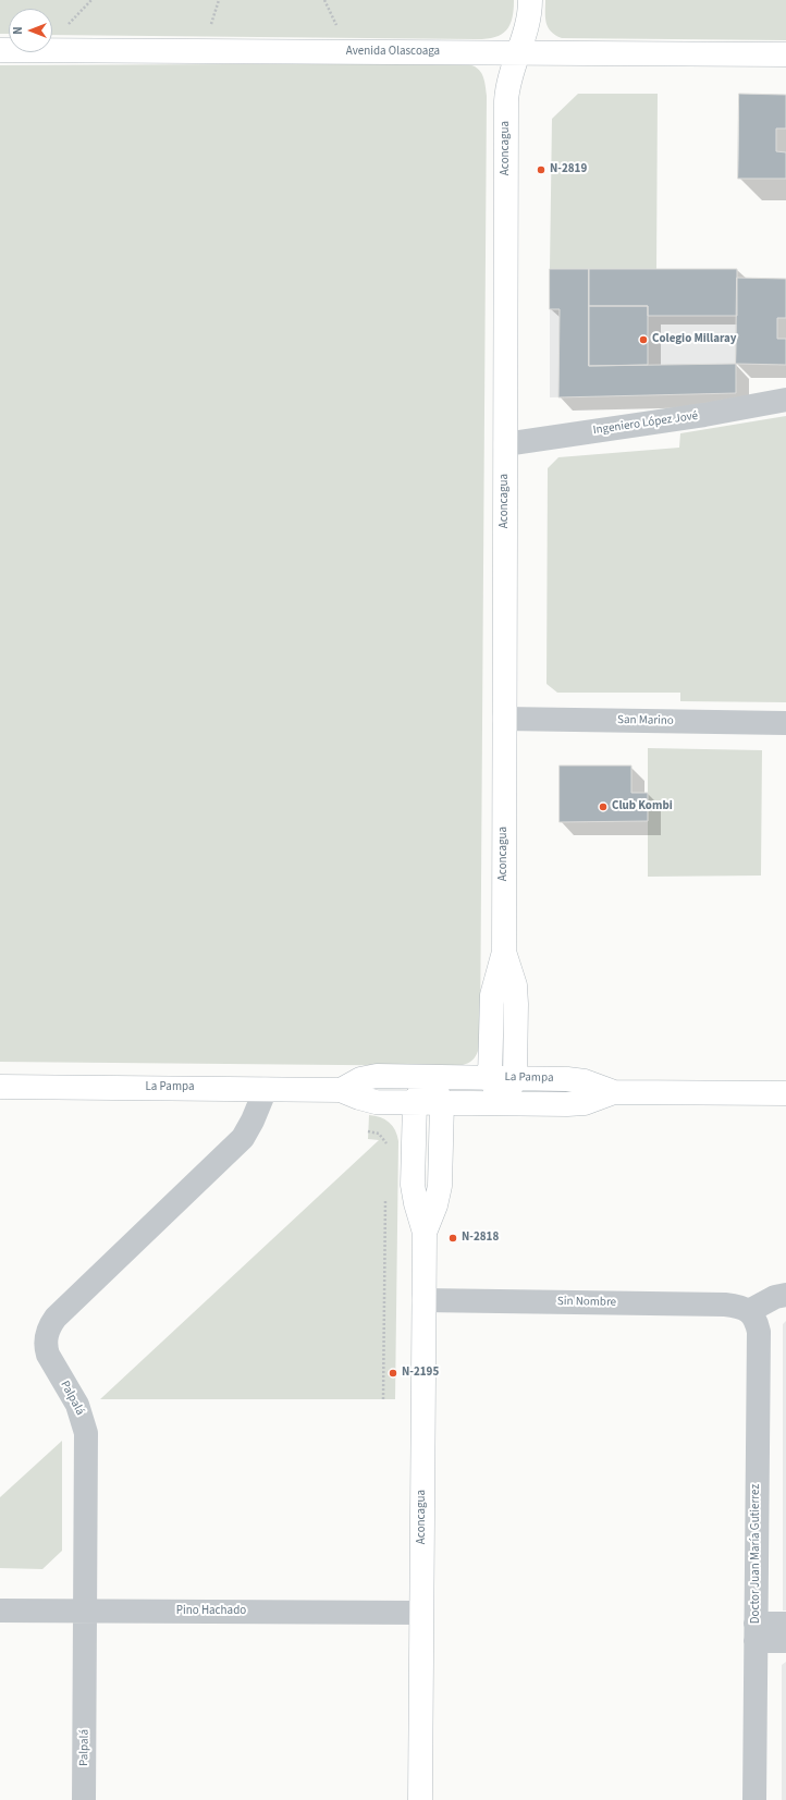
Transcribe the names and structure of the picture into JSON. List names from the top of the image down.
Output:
{
  "streets": {
    "street": [
      "Avenida Olascoaga",
      "Aconcagua",
      "Ingeniero López Jové",
      "San Marino",
      "La Pampa",
      "Sin Nombre",
      "Palpalá",
      "Doctor Juan María Gutierrez",
      "Pino Hachado"
    ]
  },
  "crossings": [
    ["Avenida Olascoaga", "Aconcagua"],
    ["Aconcagua", "Ingeniero López Jové"],
    ["Aconcagua", "San Marino"],
    ["Aconcagua", "La Pampa"],
    ["Aconcagua", "Sin Nombre"],
    ["Aconcagua", "Pino Hachado"],
    ["La Pampa", "Palpalá"],
    ["Sin Nombre", "Doctor Juan María Gutierrez"],
    ["Palpalá", "Pino Hachado"]
  ],
  "places": [
    "N-2819",
    "Colegio Millaray",
    "Club Kombi",
    "N-2818",
    "N-2195"
  ],
  "north": "left"
}
